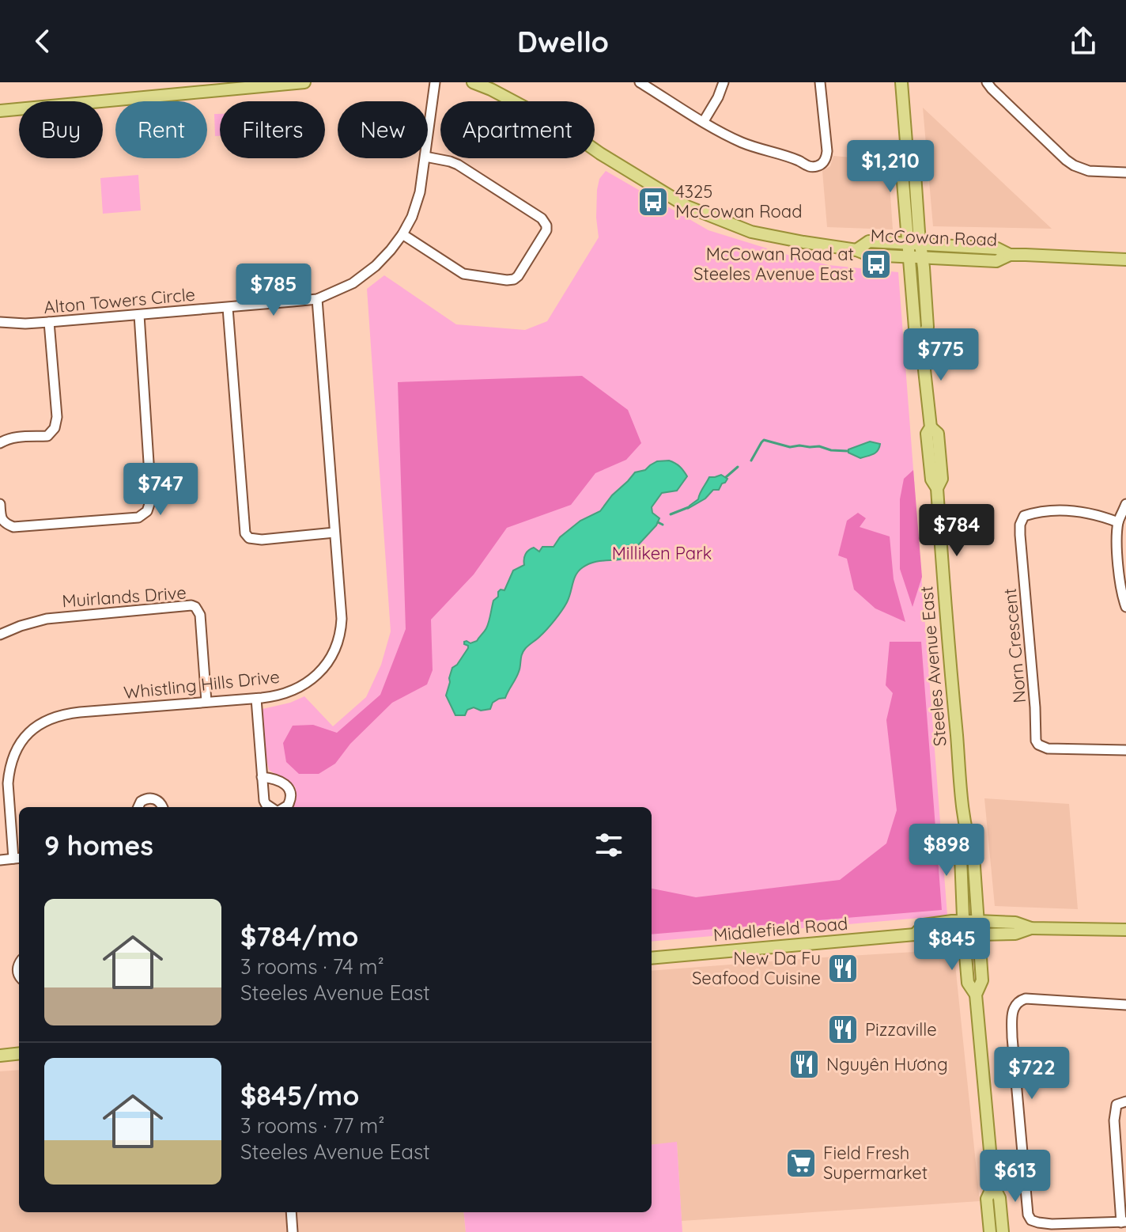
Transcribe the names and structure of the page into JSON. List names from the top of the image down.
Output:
{
  "streets": {
    "main road": ["McCowan Road", "Steeles Avenue East", "Middlefield Road"],
    "street": [
      "Alton Towers Circle",
      "Muirlands Drive",
      "Norn Crescent",
      "Whistling Hills Drive"
    ]
  },
  "crossings": [
    ["McCowan Road", "Steeles Avenue East"],
    ["Alton Towers Circle", "Whistling Hills Drive"],
    ["Muirlands Drive", "Whistling Hills Drive"],
    ["Steeles Avenue East", "Middlefield Road"]
  ],
  "parks": ["Milliken Park"],
  "places": {
    "bus stop": ["4325 McCowan Road", "McCowan Road at Steeles Avenue East"],
    "restaurant": ["New Da Fu Seafood Cuisine", "Pizzaville", "Nguyên Hương"],
    "supermarket": ["Field Fresh Supermarket"]
  },
  "page": {
    "header": "Dwello",
    "chip": [
      "Buy",
      "Rent",
      "Filters",
      "New",
      "Apartment"
    ],
    "price": [
      "$1,210",
      "$785",
      "$775",
      "$747",
      "$784",
      "$898",
      "$845",
      "$722",
      "$613"
    ],
    "heading": "9 homes",
    "list": [
      {
        "name": "$784/mo",
        "note": "3 rooms · 74 m² · Steeles Avenue East"
      },
      {
        "name": "$845/mo",
        "note": "3 rooms · 77 m² · Steeles Avenue East"
      }
    ]
  }
}
